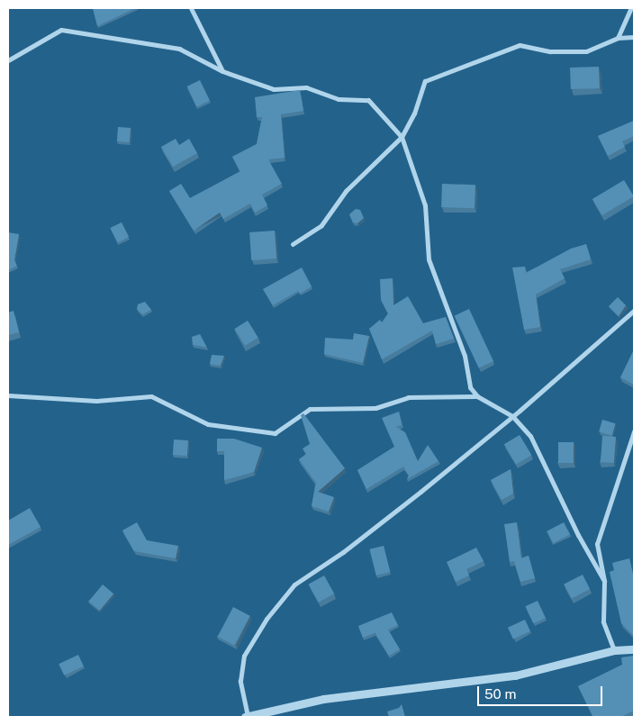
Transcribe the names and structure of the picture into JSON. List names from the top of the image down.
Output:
{
  "scale_bar": "50 m"
}
